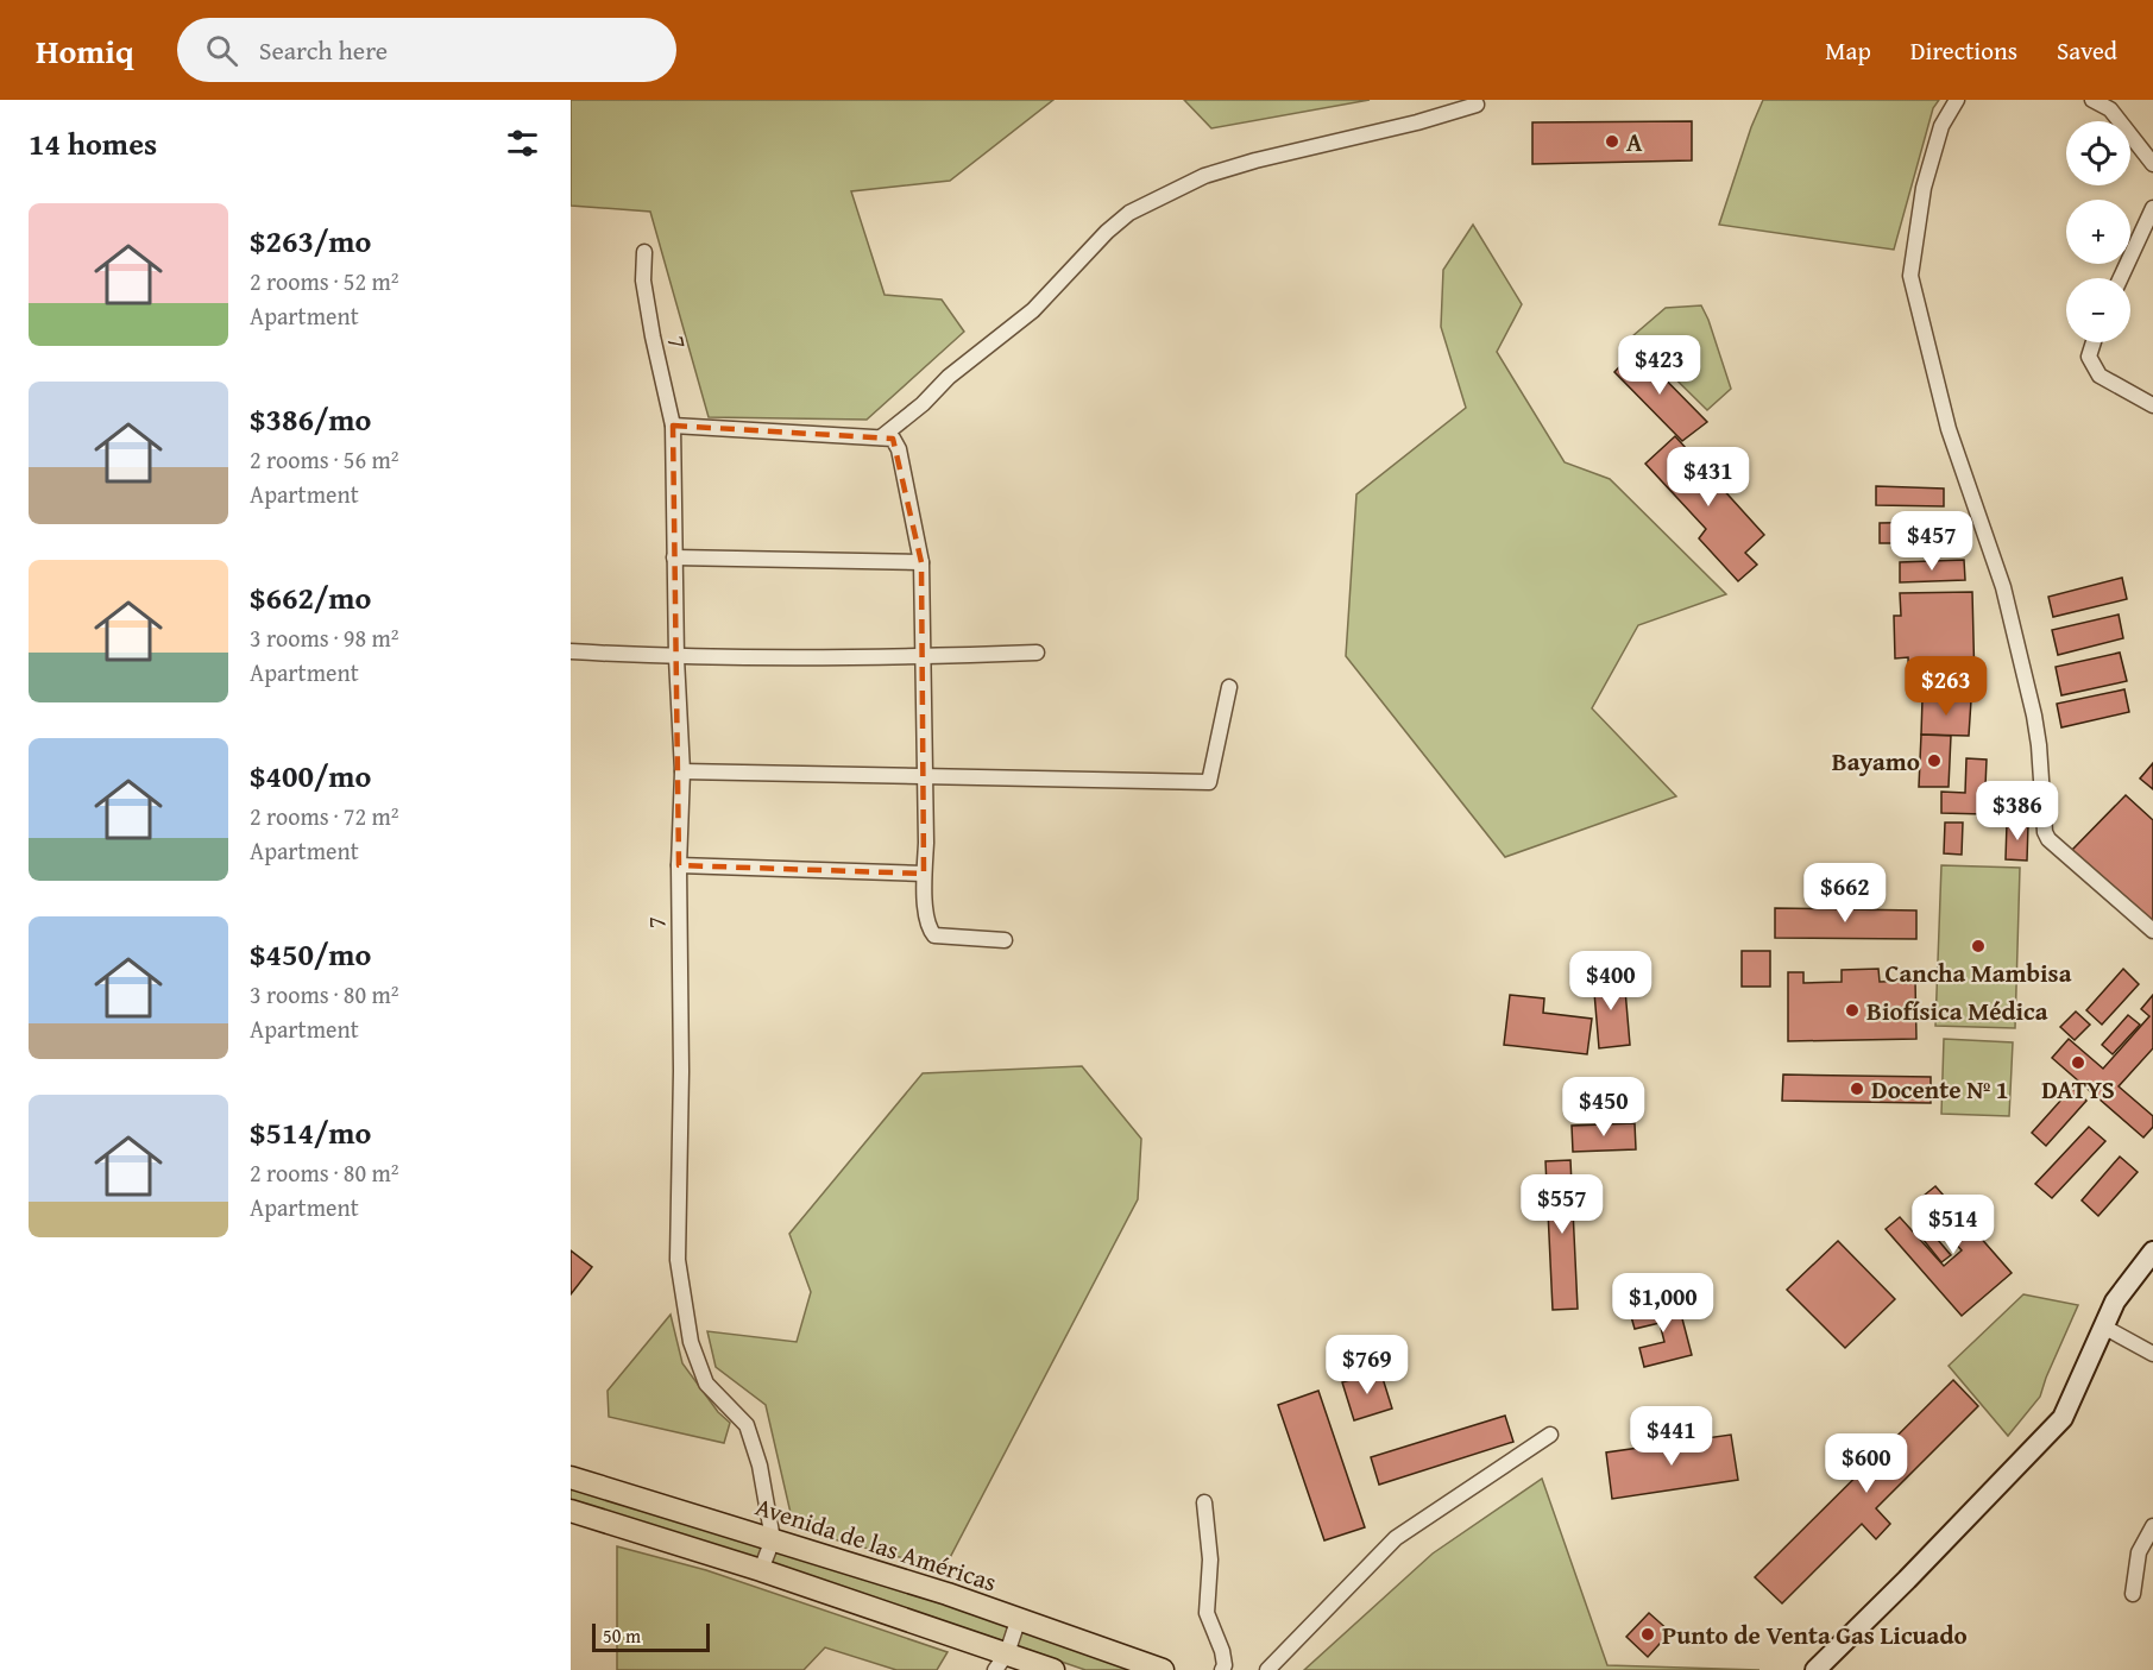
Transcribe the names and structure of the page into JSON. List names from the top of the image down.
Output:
{
  "streets": {
    "main road": ["Avenida de las Américas"],
    "street": ["7"]
  },
  "crossings": [
    ["7", "Avenida de las Américas"]
  ],
  "places": [
    "A",
    "Bayamo",
    "Cancha Mambisa",
    "Biofísica Médica",
    "DATYS",
    "Docente Nº 1",
    "Punto de Venta Gas Licuado"
  ],
  "scale_bar": "50 m",
  "page": {
    "header": "Homiq",
    "search": "Search here",
    "nav": ["Map", "Directions", "Saved"],
    "heading": "14 homes",
    "map_buttons": ["+", "−"],
    "list": [
      {
        "name": "$263/mo",
        "note": "2 rooms · 52 m² · Apartment"
      },
      {
        "name": "$386/mo",
        "note": "2 rooms · 56 m² · Apartment"
      },
      {
        "name": "$662/mo",
        "note": "3 rooms · 98 m² · Apartment"
      },
      {
        "name": "$400/mo",
        "note": "2 rooms · 72 m² · Apartment"
      },
      {
        "name": "$450/mo",
        "note": "3 rooms · 80 m² · Apartment"
      },
      {
        "name": "$514/mo",
        "note": "2 rooms · 80 m² · Apartment"
      }
    ],
    "price": [
      "$423",
      "$431",
      "$457",
      "$263",
      "$386",
      "$662",
      "$400",
      "$450",
      "$557",
      "$514",
      "$1,000",
      "$769",
      "$441",
      "$600"
    ],
    "scale": "50 m"
  }
}
